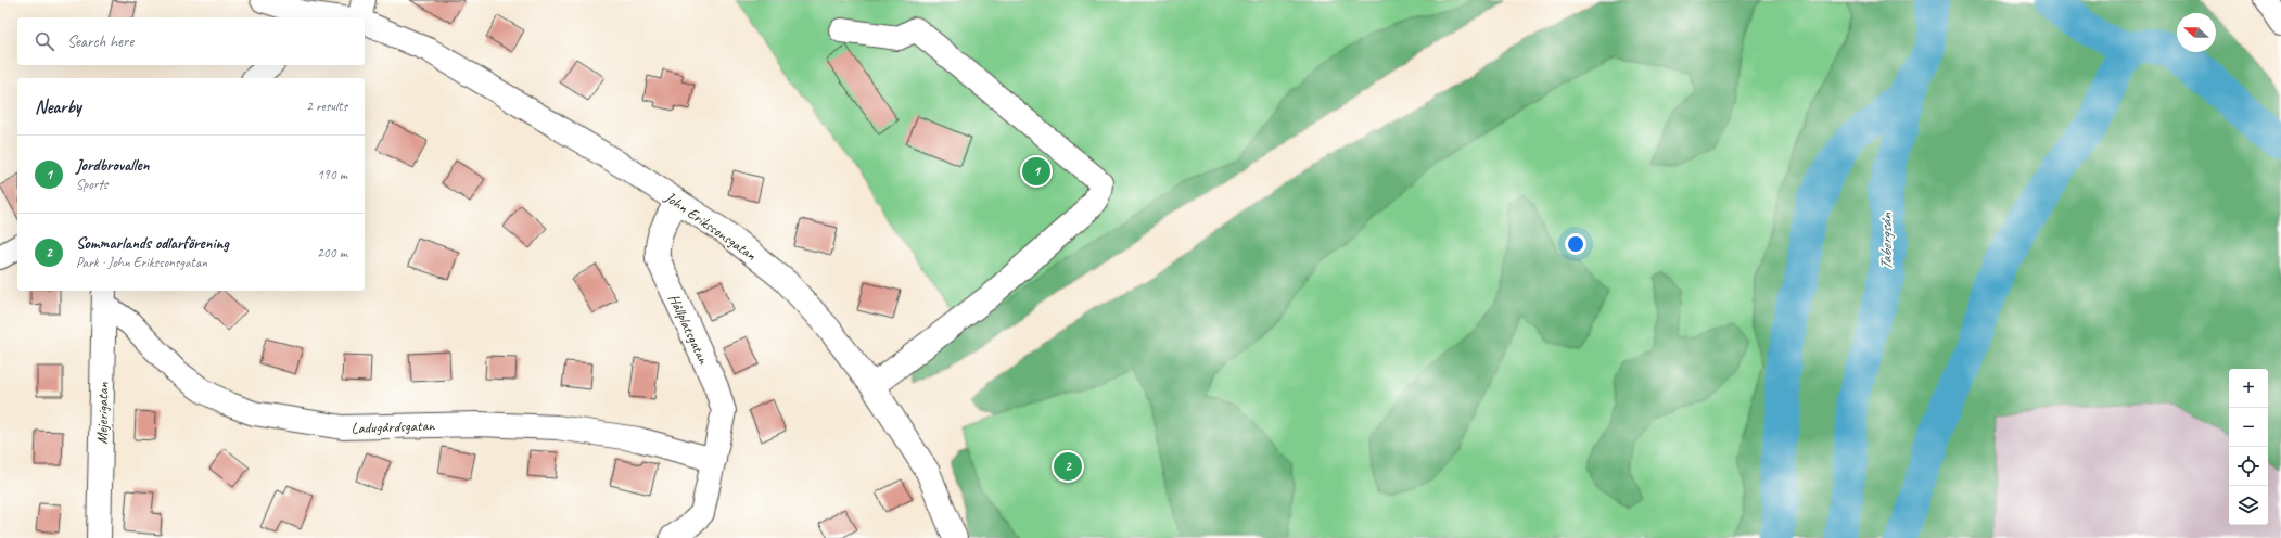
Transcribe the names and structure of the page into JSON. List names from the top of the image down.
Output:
{
  "streets": {
    "street": [
      "John Erikssonsgatan",
      "Hållplatsgatan",
      "Mejerigatan",
      "Ladugårdsgatan"
    ]
  },
  "crossings": [
    ["John Erikssonsgatan", "Hållplatsgatan"],
    ["Hållplatsgatan", "Ladugårdsgatan"],
    ["Mejerigatan", "Ladugårdsgatan"]
  ],
  "water": ["Tabergsån"],
  "north": "left",
  "page": {
    "search": "Search here",
    "heading": ["Nearby", "2 results"],
    "list": [
      {
        "mark": "1",
        "name": "Jordbrovallen",
        "note": "Sports",
        "value": "190 m"
      },
      {
        "mark": "2",
        "name": "Sommarlands odlarförening",
        "note": "Park · John Erikssonsgatan",
        "value": "200 m"
      }
    ],
    "pins": ["1", "2"],
    "map_buttons": ["+", "−"]
  }
}
